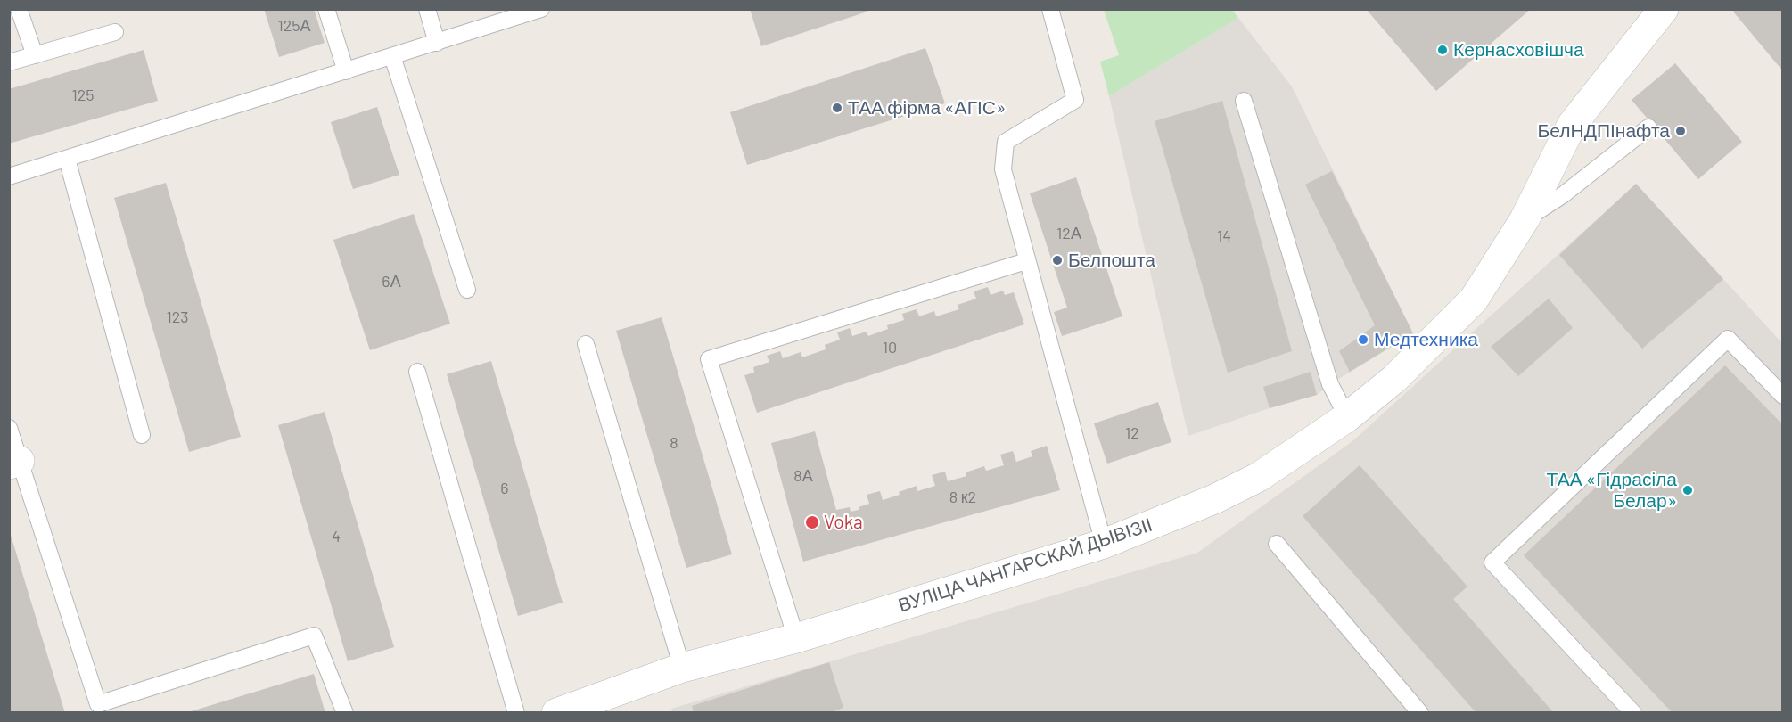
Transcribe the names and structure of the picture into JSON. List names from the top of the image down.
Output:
{
  "streets": {
    "street": ["ВУЛІЦА ЧАНГАРСКАЙ ДЫВІЗІІ"]
  },
  "places": [
    "Кернасховішча",
    "ТАА фірма «АГІС»",
    "БелНДПІнафта",
    "Белпошта",
    "Медтехника",
    "ТАА «Гідрасіла Белар»",
    "Voka"
  ],
  "house_numbers": [
    "125А",
    "125",
    "12А",
    "14",
    "6А",
    "123",
    "10",
    "12",
    "8",
    "8А",
    "6",
    "8 к2",
    "4"
  ]
}
